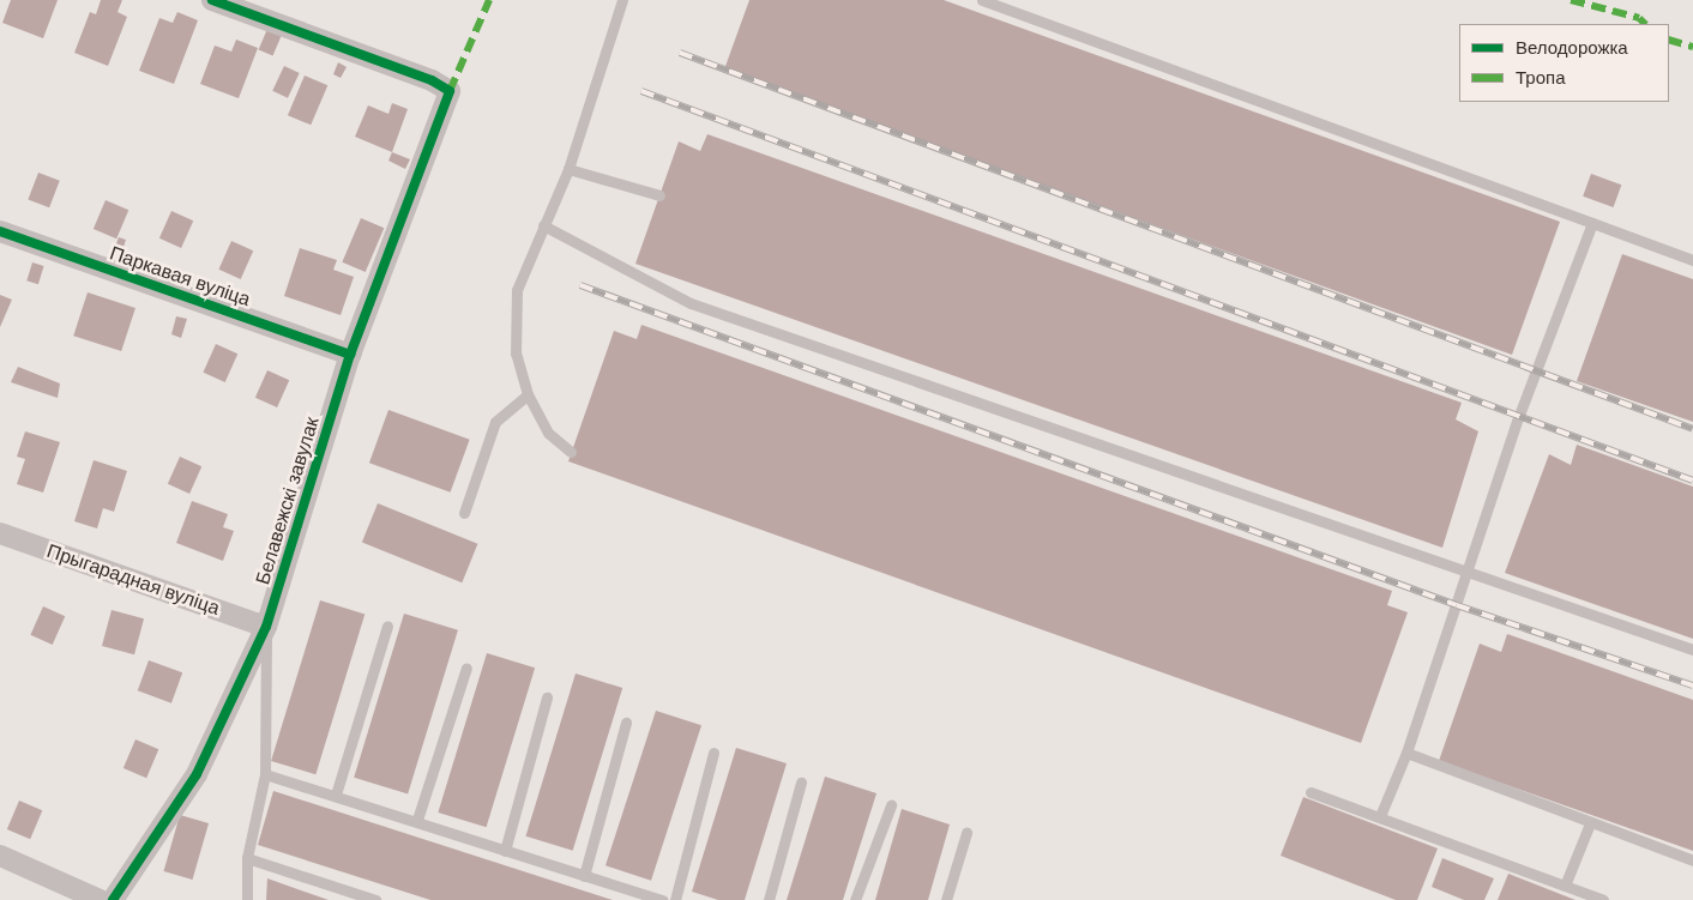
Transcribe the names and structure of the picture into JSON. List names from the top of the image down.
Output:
{
  "streets": {
    "street": ["Паркавая вуліца", "Белавежскі завулак", "Прыгарадная вуліца"]
  },
  "crossings": [
    ["Паркавая вуліца", "Белавежскі завулак"],
    ["Белавежскі завулак", "Прыгарадная вуліца"]
  ],
  "legend": ["Велодорожка", "Тропа"]
}
